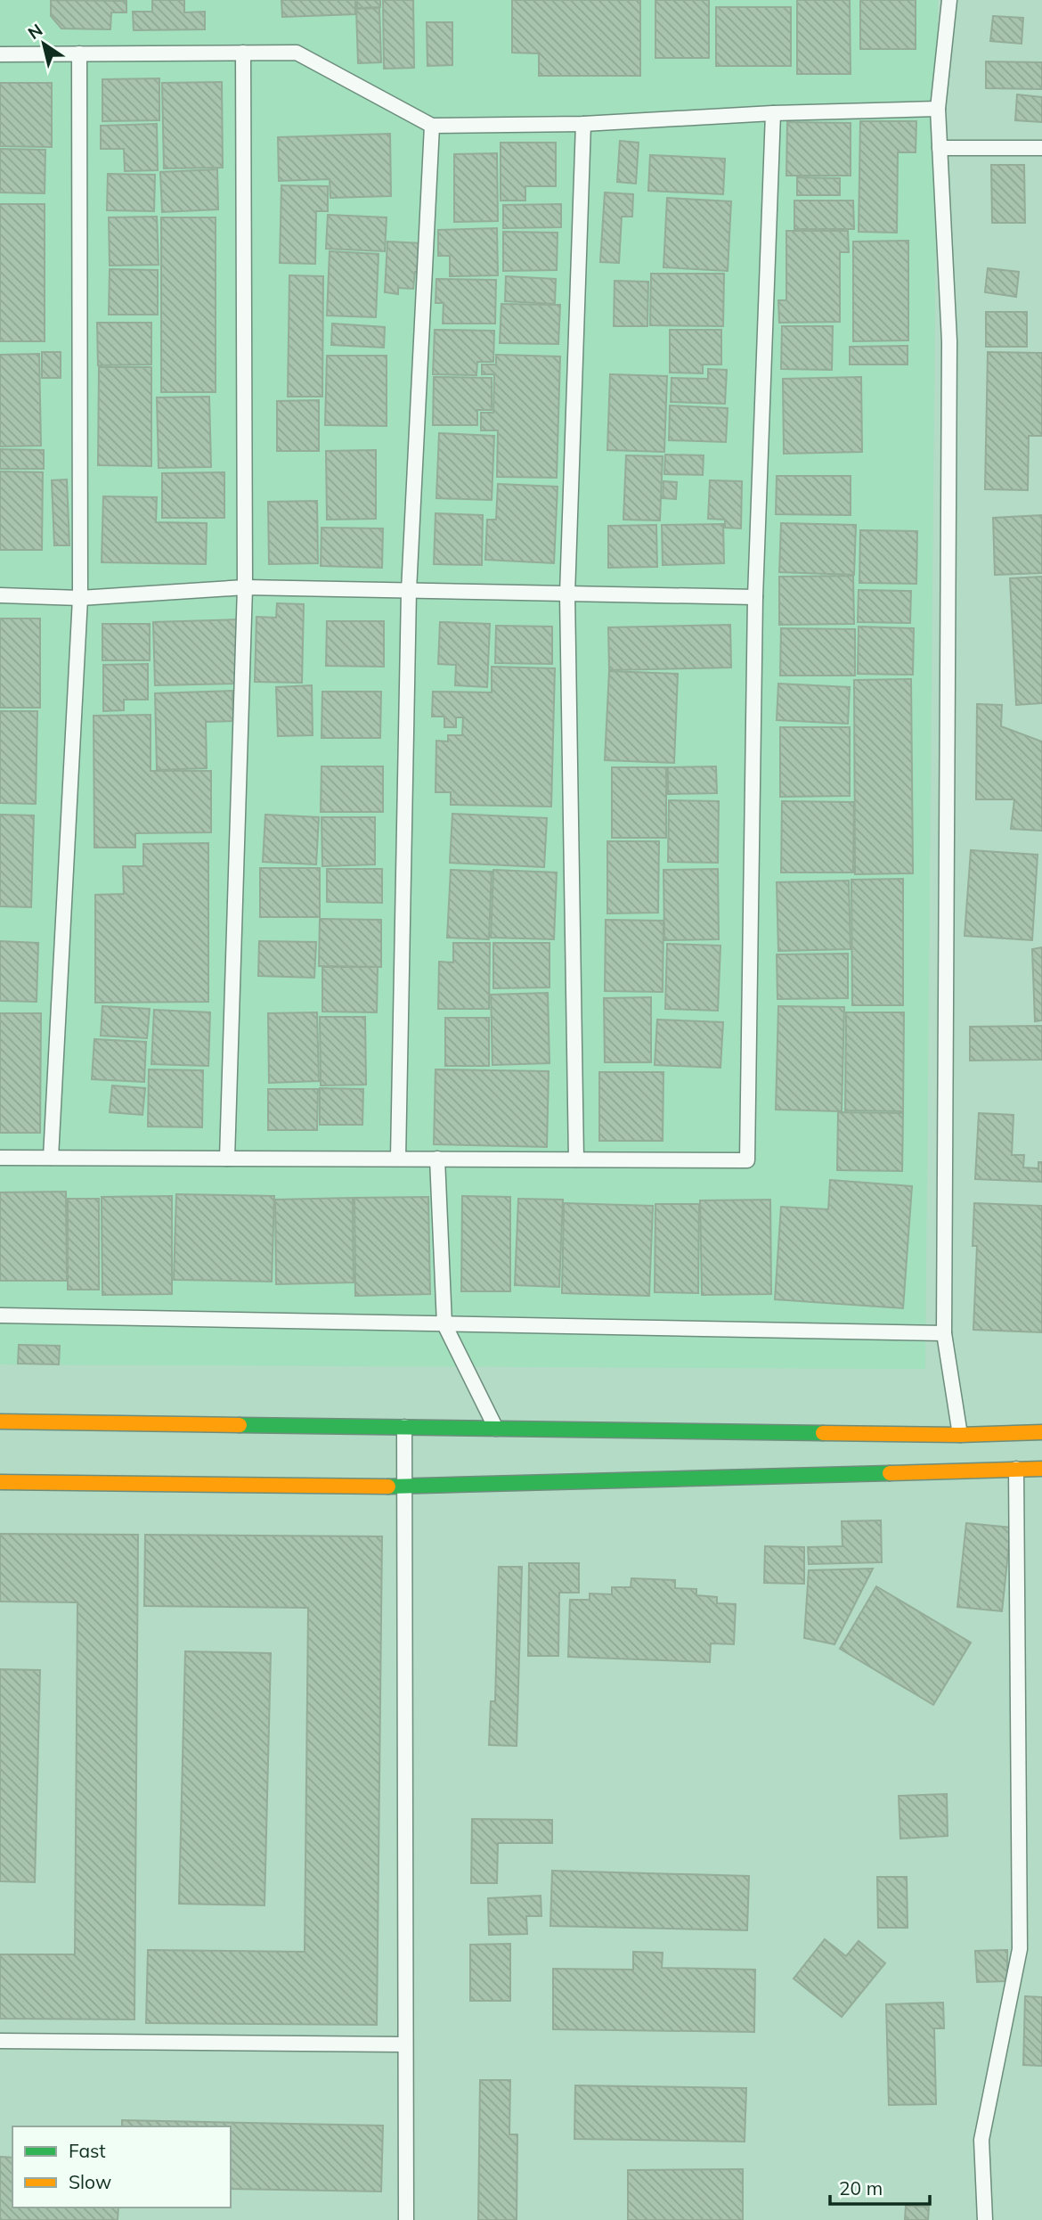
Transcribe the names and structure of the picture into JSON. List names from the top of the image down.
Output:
{
  "legend": ["Fast", "Slow"],
  "scale_bar": "20 m",
  "north": "top left"
}
